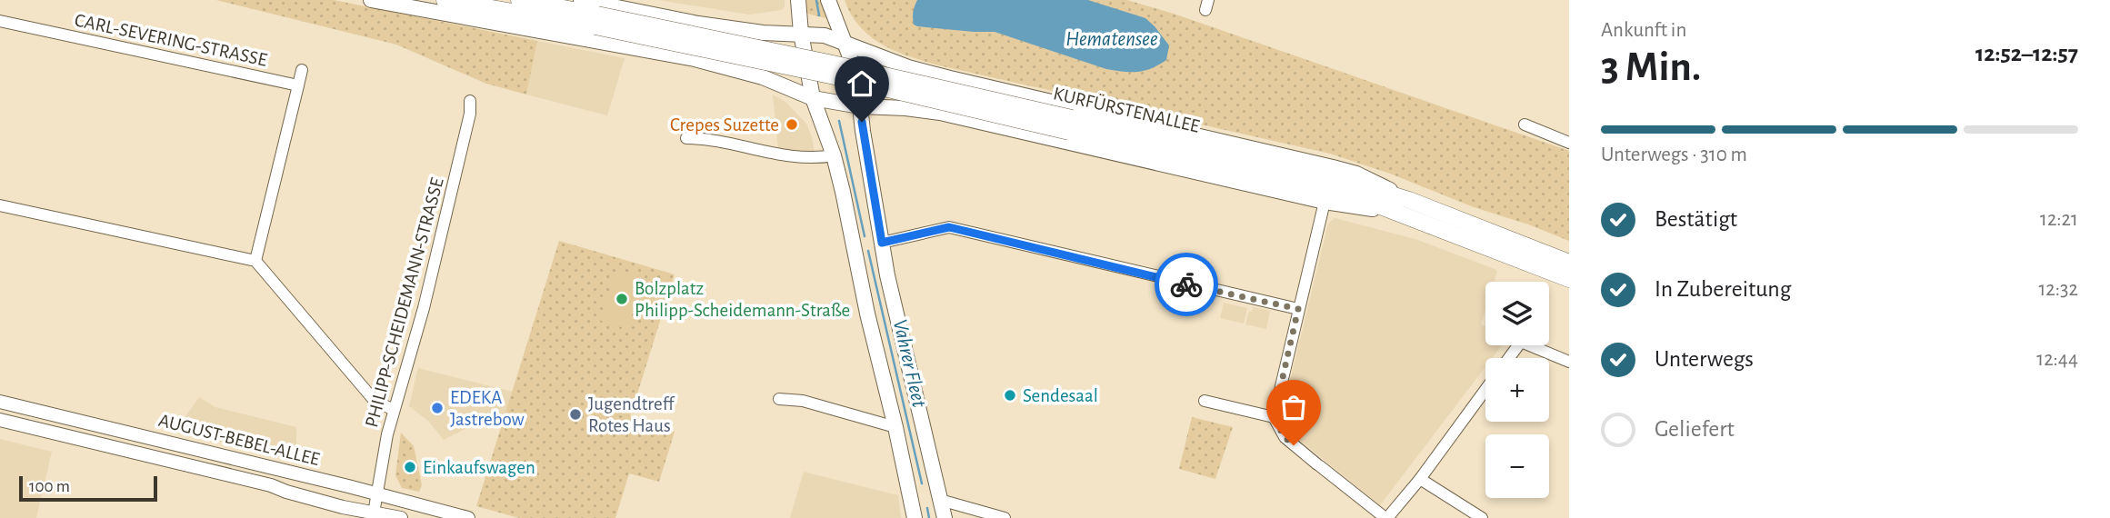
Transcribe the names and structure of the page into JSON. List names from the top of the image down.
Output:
{
  "streets": {
    "main road": ["KURFÜRSTENALLEE"],
    "street": ["CARL-SEVERING-STRASSE", "PHILIPP-SCHEIDEMANN-STRASSE", "AUGUST-BEBEL-ALLEE"]
  },
  "crossings": [
    ["PHILIPP-SCHEIDEMANN-STRASSE", "AUGUST-BEBEL-ALLEE"]
  ],
  "water": ["Hematensee", "Vahrer Fleet"],
  "places": [
    "Crepes Suzette",
    "Bolzplatz Philipp-Scheidemann-Straße",
    "Sendesaal",
    "EDEKA Jastrebow",
    "Jugendtreff Rotes Haus",
    "Einkaufswagen"
  ],
  "scale_bar": "100 m",
  "page": {
    "heading": ["3 Min.", "Ankunft in", "12:52–12:57"],
    "bar": "Unterwegs · 310 m",
    "list": [
      ["Bestätigt", "12:21"],
      ["In Zubereitung", "12:32"],
      ["Unterwegs", "12:44"],
      "Geliefert"
    ],
    "map_buttons": ["+", "−"],
    "scale": "100 m"
  }
}
